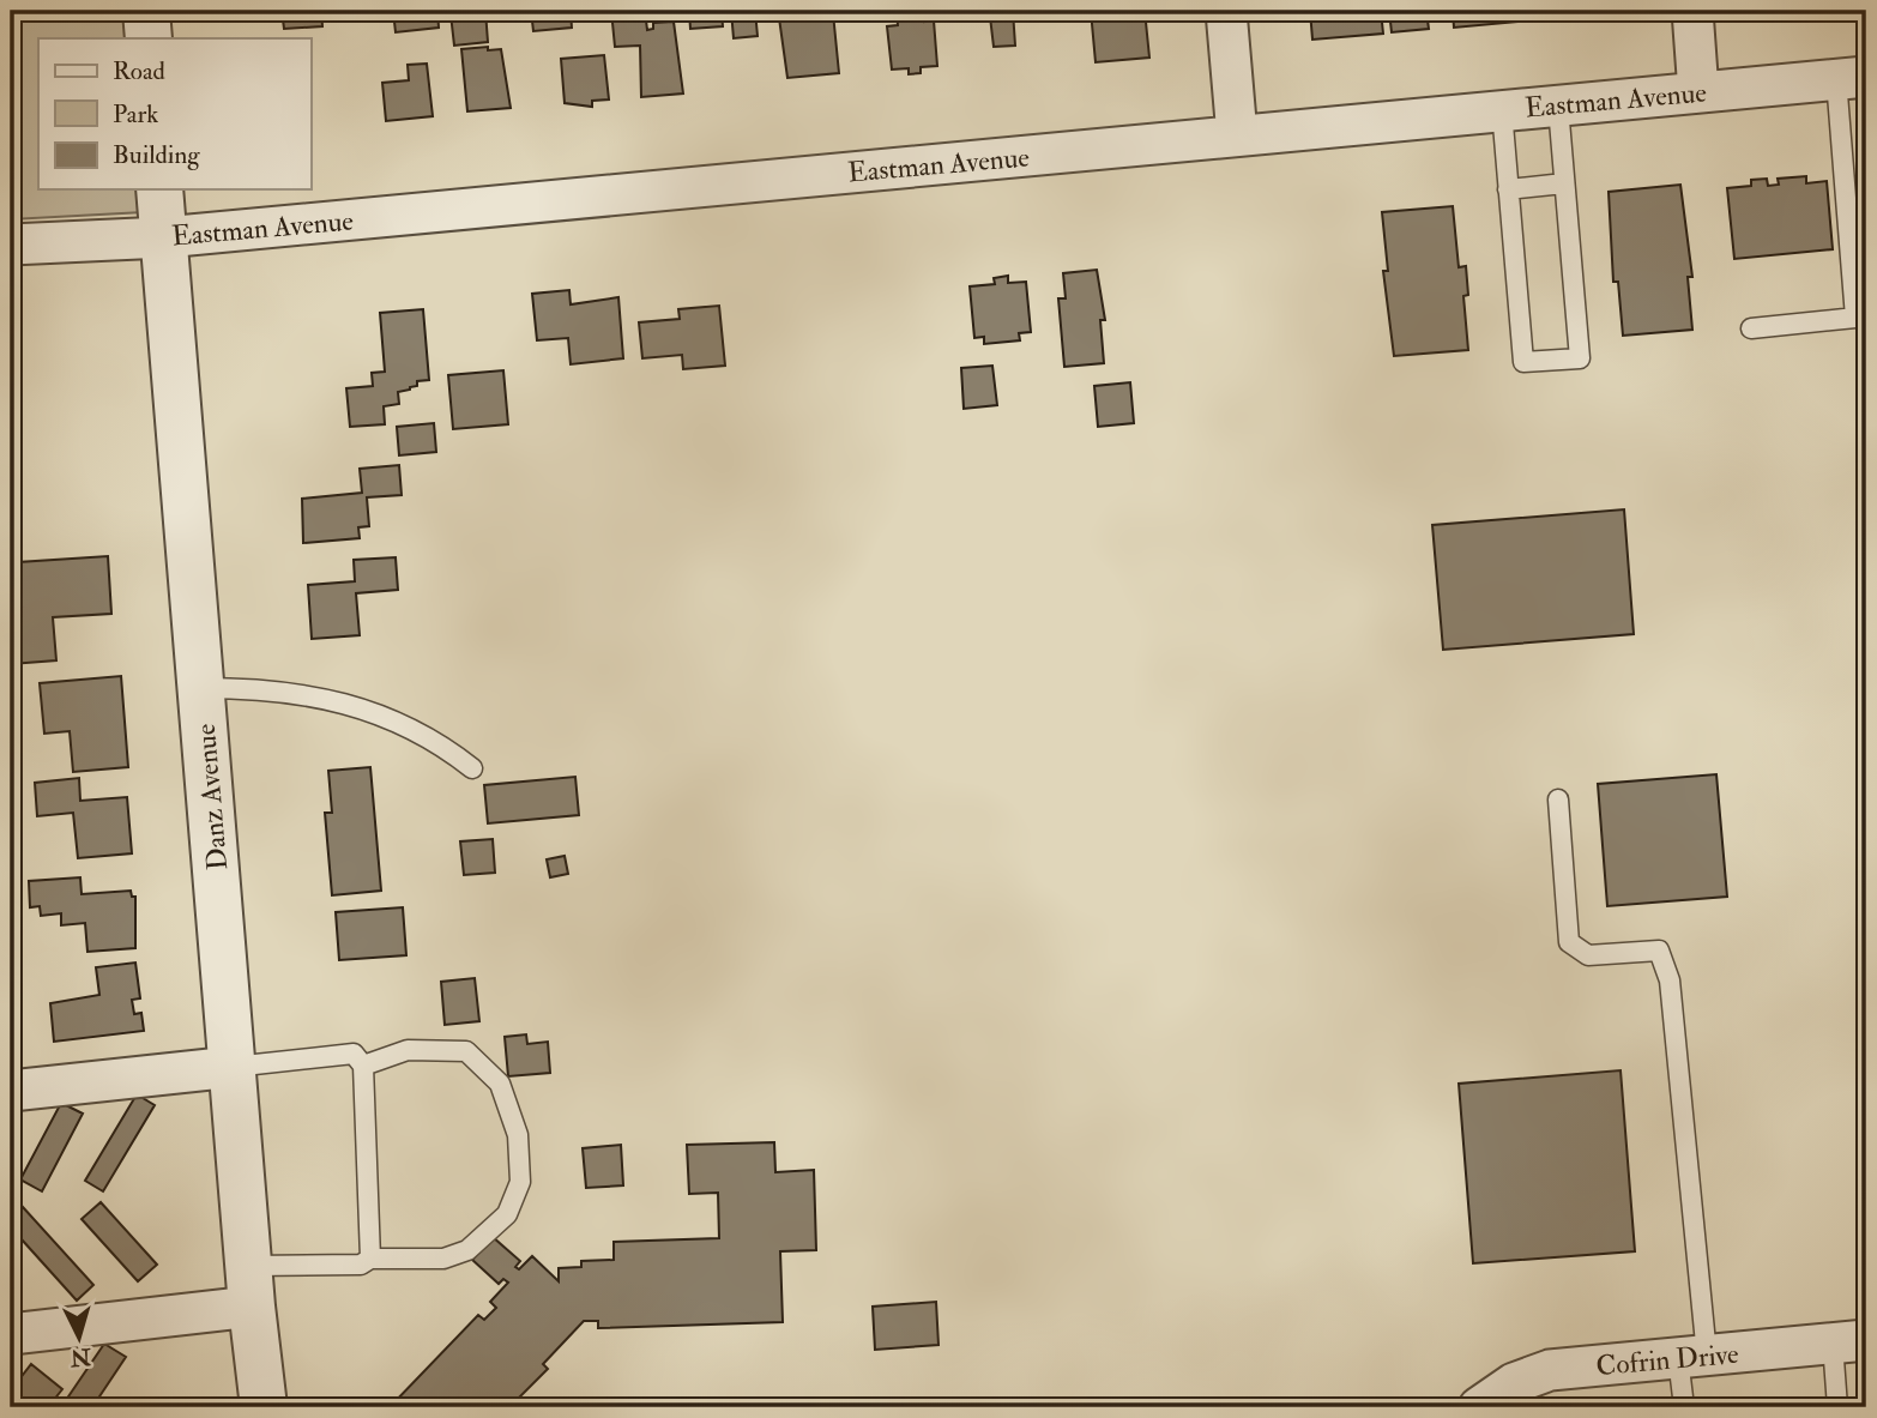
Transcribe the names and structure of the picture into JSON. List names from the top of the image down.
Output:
{
  "streets": {
    "street": ["Eastman Avenue", "Danz Avenue", "Cofrin Drive"]
  },
  "crossings": [
    ["Eastman Avenue", "Danz Avenue"]
  ],
  "legend": ["Road", "Park", "Building"],
  "north": "bottom"
}
